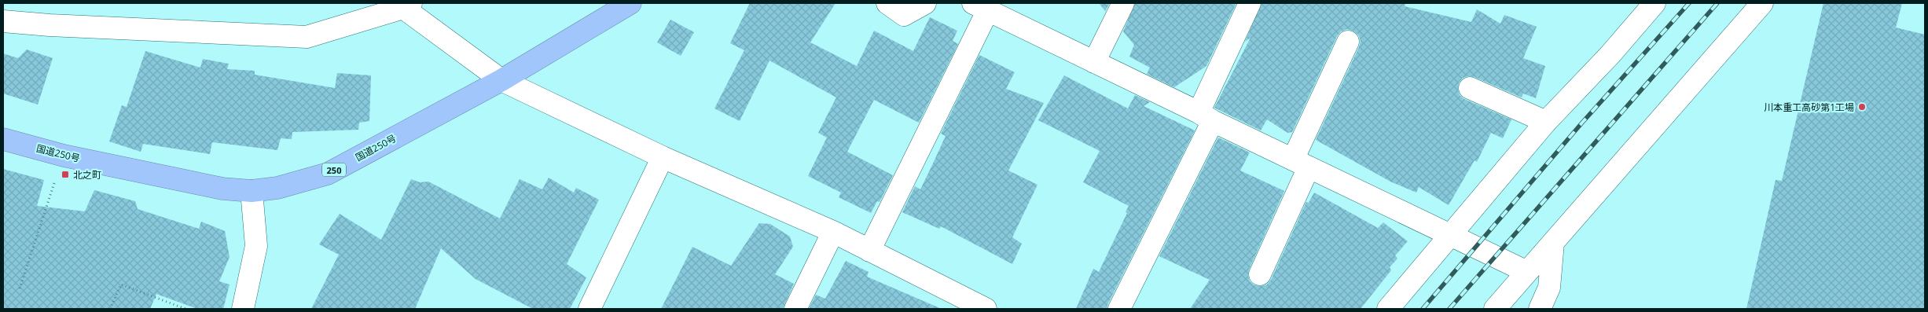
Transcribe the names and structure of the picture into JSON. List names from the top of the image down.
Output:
{
  "streets": {
    "highway": ["国道250号", "250"]
  },
  "places": {
    "other": ["川本重工高砂第1工場"],
    "transit": ["北之町"]
  }
}
